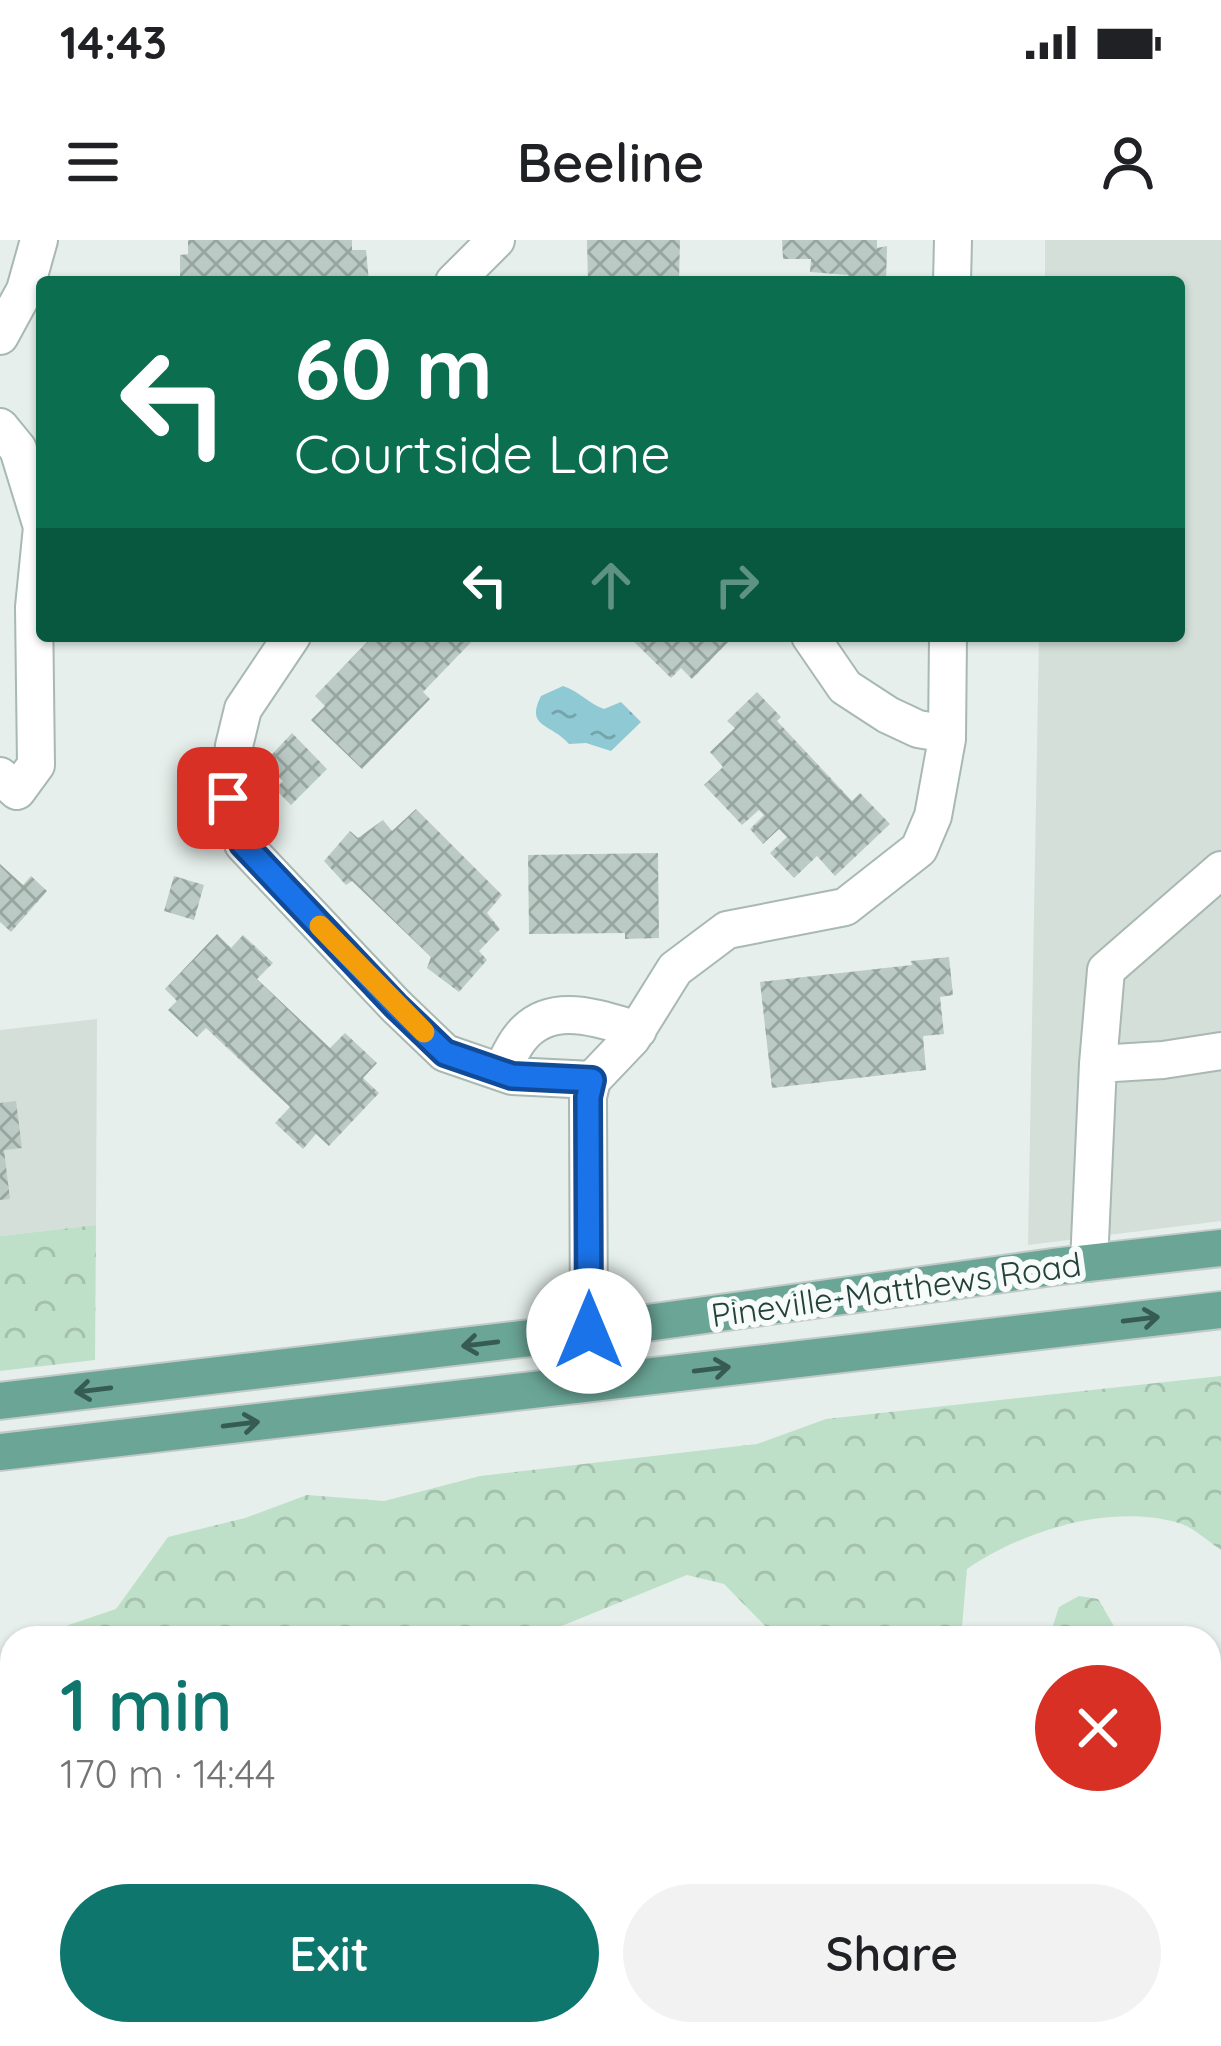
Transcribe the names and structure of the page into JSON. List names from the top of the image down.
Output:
{
  "streets": {
    "main road": ["Pineville-Matthews Road"]
  },
  "page": {
    "status": "14:43",
    "header": "Beeline",
    "turn": ["60 m", "Courtside Lane"],
    "heading": ["1 min", "170 m · 14:44"],
    "buttons": ["Exit", "Share"]
  }
}
